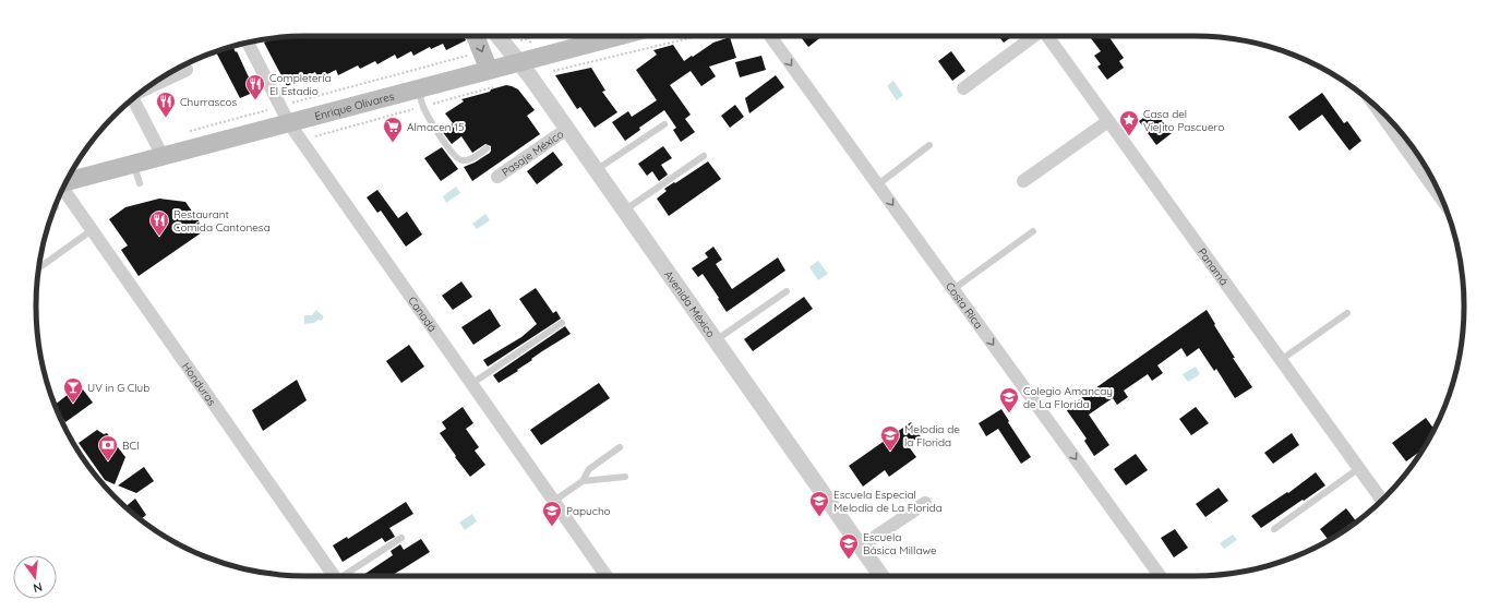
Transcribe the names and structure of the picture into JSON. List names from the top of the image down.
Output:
{
  "streets": {
    "main road": ["Enrique Olivares"],
    "street": [
      "Pasaje México",
      "Panamá",
      "Avenida México",
      "Costa Rica",
      "Canadá",
      "Honduras"
    ]
  },
  "crossings": [
    ["Enrique Olivares", "Avenida México"],
    ["Enrique Olivares", "Canadá"],
    ["Pasaje México", "Avenida México"]
  ],
  "one_way": ["Costa Rica"],
  "places": {
    "restaurant": ["Completería El Estadio", "Churrascos", "Restaurant Comida Cantonesa"],
    "place": ["Casa del Viejito Pascuero"],
    "supermarket": ["Almacen 15"],
    "bar": ["UV in G Club"],
    "school or university": [
      "Colegio Amancay de La Florida",
      "Melodia de la Florida",
      "Escuela Especial Melodía de La Florida",
      "Papucho",
      "Escuela Básica Millawe"
    ],
    "bank": ["BCI"]
  },
  "north": "bottom"
}
